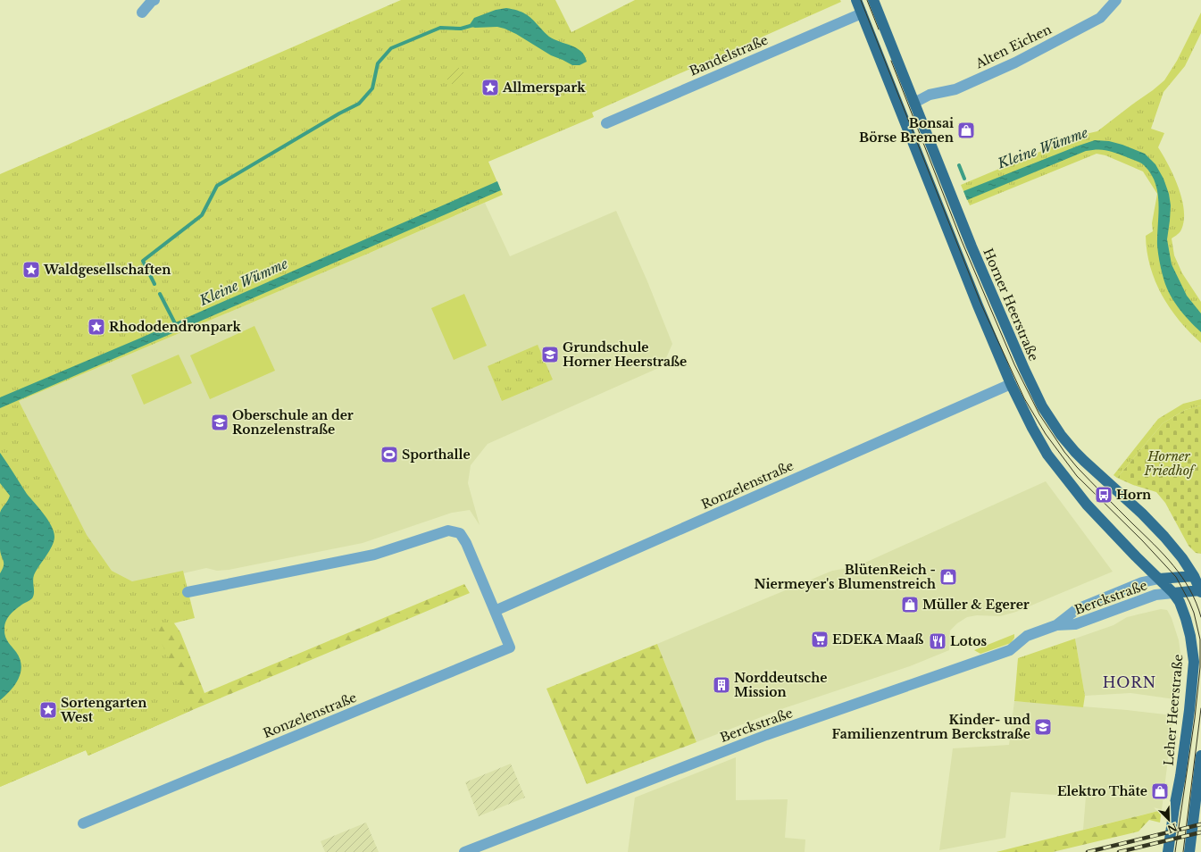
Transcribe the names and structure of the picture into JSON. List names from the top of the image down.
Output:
{
  "streets": {
    "main road": ["Horner Heerstraße", "Leher Heerstraße"],
    "street": [
      "Alten Eichen",
      "Bandelstraße",
      "Ronzelenstraße",
      "Berckstraße"
    ]
  },
  "crossings": [
    ["Alten Eichen", "Horner Heerstraße"],
    ["Berckstraße", "Leher Heerstraße"]
  ],
  "districts": ["HORN"],
  "water": ["Kleine Wümme"],
  "parks": ["Horner Friedhof"],
  "places": {
    "place": [
      "Allmerspark",
      "Waldgesellschaften",
      "Rhododendronpark",
      "Sortengarten West"
    ],
    "shop": [
      "Bonsai Börse Bremen",
      "BlütenReich - Niermeyer's Blumenstreich",
      "Müller & Egerer",
      "Elektro Thäte"
    ],
    "school or university": ["Grundschule Horner Heerstraße", "Oberschule an der Ronzelenstraße", "Kinder- und Familienzentrum Berckstraße"],
    "sports": ["Sporthalle"],
    "bus stop": ["Horn"],
    "supermarket": ["EDEKA Maaß"],
    "restaurant": ["Lotos"],
    "building": ["Norddeutsche Mission"]
  },
  "north": "bottom right"
}
